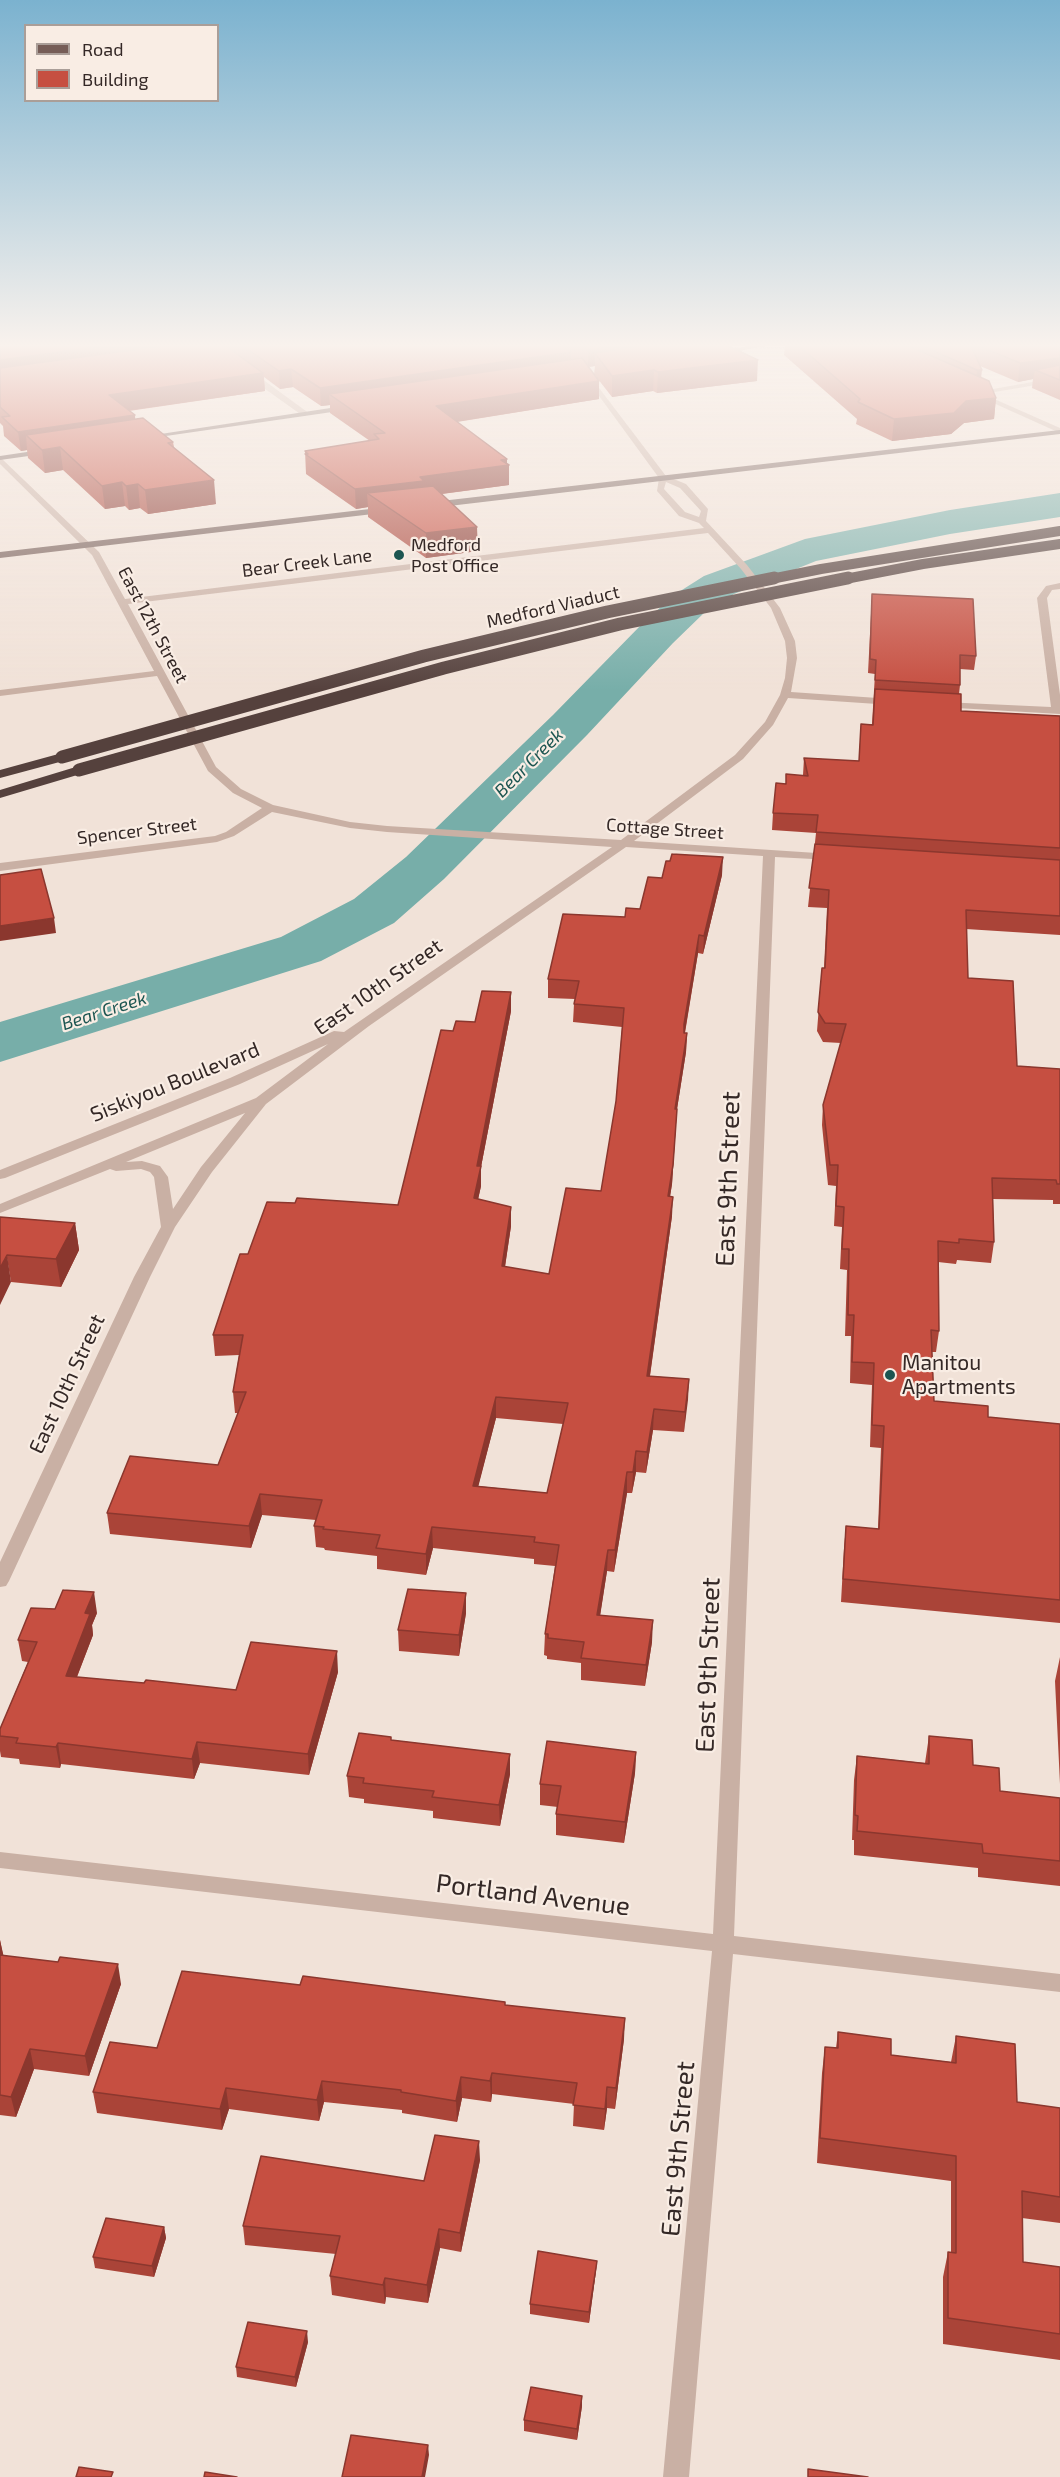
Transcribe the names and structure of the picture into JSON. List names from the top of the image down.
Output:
{
  "streets": {
    "highway": ["Medford Viaduct"],
    "street": [
      "Bear Creek Lane",
      "East 12th Street",
      "Cottage Street",
      "Spencer Street",
      "East 10th Street",
      "Siskiyou Boulevard",
      "East 9th Street",
      "Portland Avenue"
    ]
  },
  "crossings": [
    ["Bear Creek Lane", "East 12th Street"],
    ["Bear Creek Lane", "East 10th Street"],
    ["East 12th Street", "Cottage Street"],
    ["East 12th Street", "Spencer Street"],
    ["Cottage Street", "Spencer Street"],
    ["Cottage Street", "East 10th Street"],
    ["Cottage Street", "East 9th Street"],
    ["East 10th Street", "Siskiyou Boulevard"],
    ["East 9th Street", "Portland Avenue"]
  ],
  "water": ["Bear Creek"],
  "places": ["Medford Post Office", "Manitou Apartments"],
  "legend": ["Road", "Building"]
}
